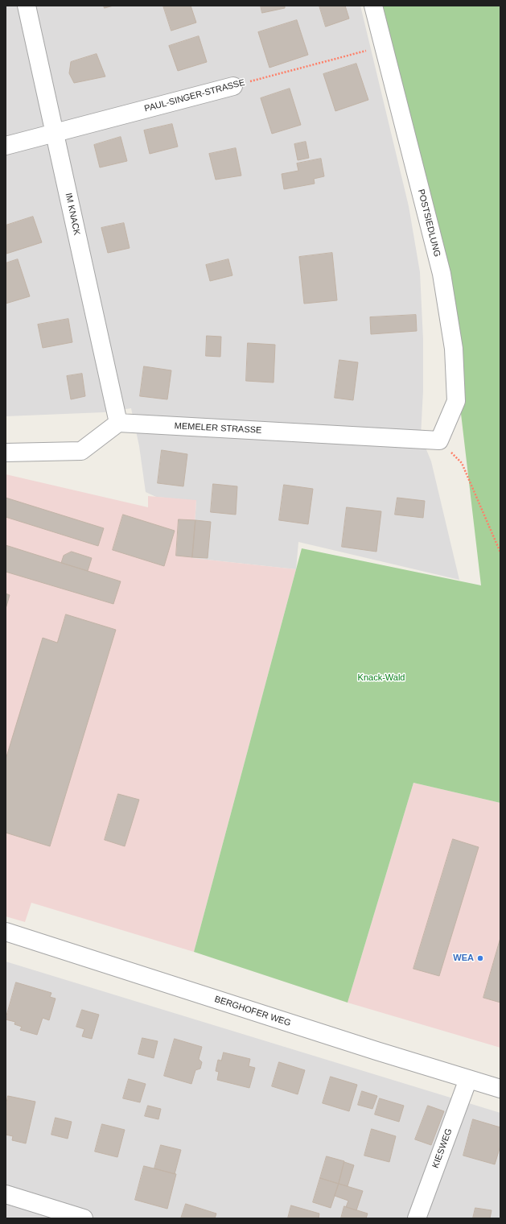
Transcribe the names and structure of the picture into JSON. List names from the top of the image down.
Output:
{
  "streets": {
    "street": [
      "PAUL-SINGER-STRASSE",
      "IM KNACK",
      "POSTSIEDLUNG",
      "MEMELER STRASSE",
      "BERGHOFER WEG",
      "KIESWEG"
    ]
  },
  "crossings": [
    ["PAUL-SINGER-STRASSE", "IM KNACK"],
    ["PAUL-SINGER-STRASSE", "POSTSIEDLUNG"],
    ["IM KNACK", "MEMELER STRASSE"],
    ["POSTSIEDLUNG", "MEMELER STRASSE"],
    ["BERGHOFER WEG", "KIESWEG"]
  ],
  "parks": ["Knack-Wald"],
  "places": ["WEA"]
}
